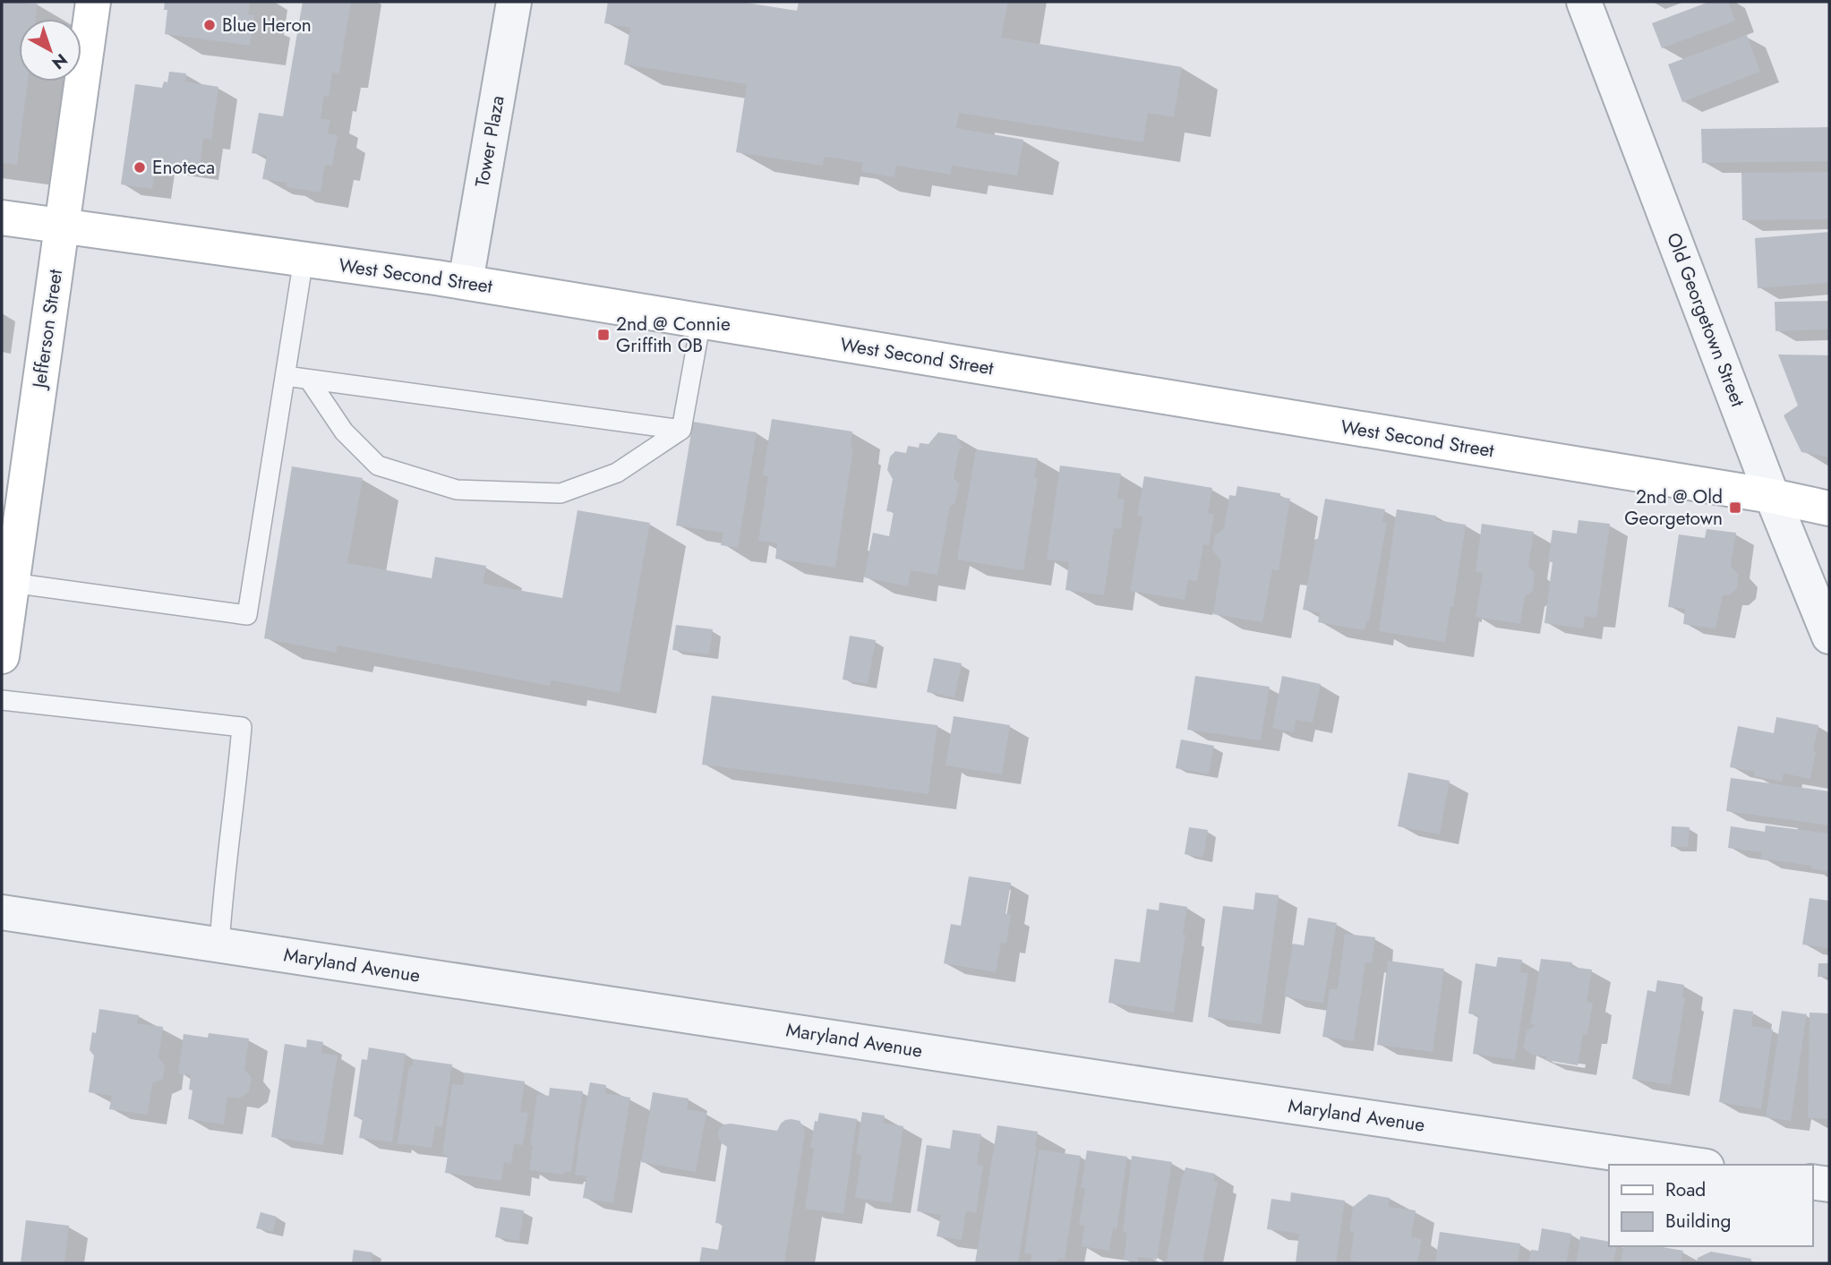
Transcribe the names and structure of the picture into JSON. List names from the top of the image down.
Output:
{
  "streets": {
    "street": [
      "Tower Plaza",
      "West Second Street",
      "Old Georgetown Street",
      "Jefferson Street",
      "Maryland Avenue"
    ]
  },
  "crossings": [
    ["Tower Plaza", "West Second Street"],
    ["West Second Street", "Old Georgetown Street"],
    ["West Second Street", "Jefferson Street"]
  ],
  "places": {
    "other": ["Blue Heron", "Enoteca"],
    "transit": ["2nd @ Connie Griffith OB", "2nd @ Old Georgetown"]
  },
  "legend": ["Road", "Building"],
  "north": "bottom right"
}
